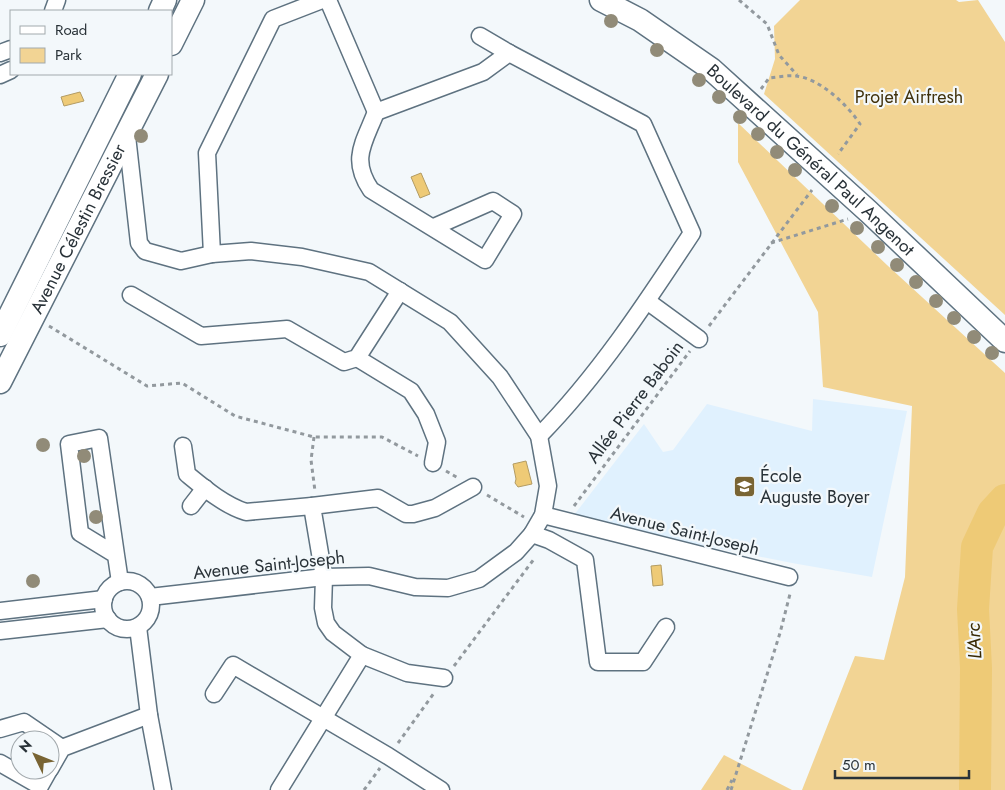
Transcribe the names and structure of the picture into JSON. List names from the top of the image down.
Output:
{
  "streets": {
    "main road": ["Boulevard du Général Paul Angenot", "Avenue Célestin Bressier"],
    "street": ["Avenue Saint-Joseph"],
    "path": ["Allée Pierre Baboin"]
  },
  "crossings": [
    ["Allée Pierre Baboin", "Avenue Saint-Joseph"]
  ],
  "water": ["L'Arc"],
  "parks": ["Projet Airfresh"],
  "places": {
    "school or university": ["École Auguste Boyer"]
  },
  "legend": ["Road", "Park"],
  "scale_bar": "50 m",
  "north": "top left"
}
